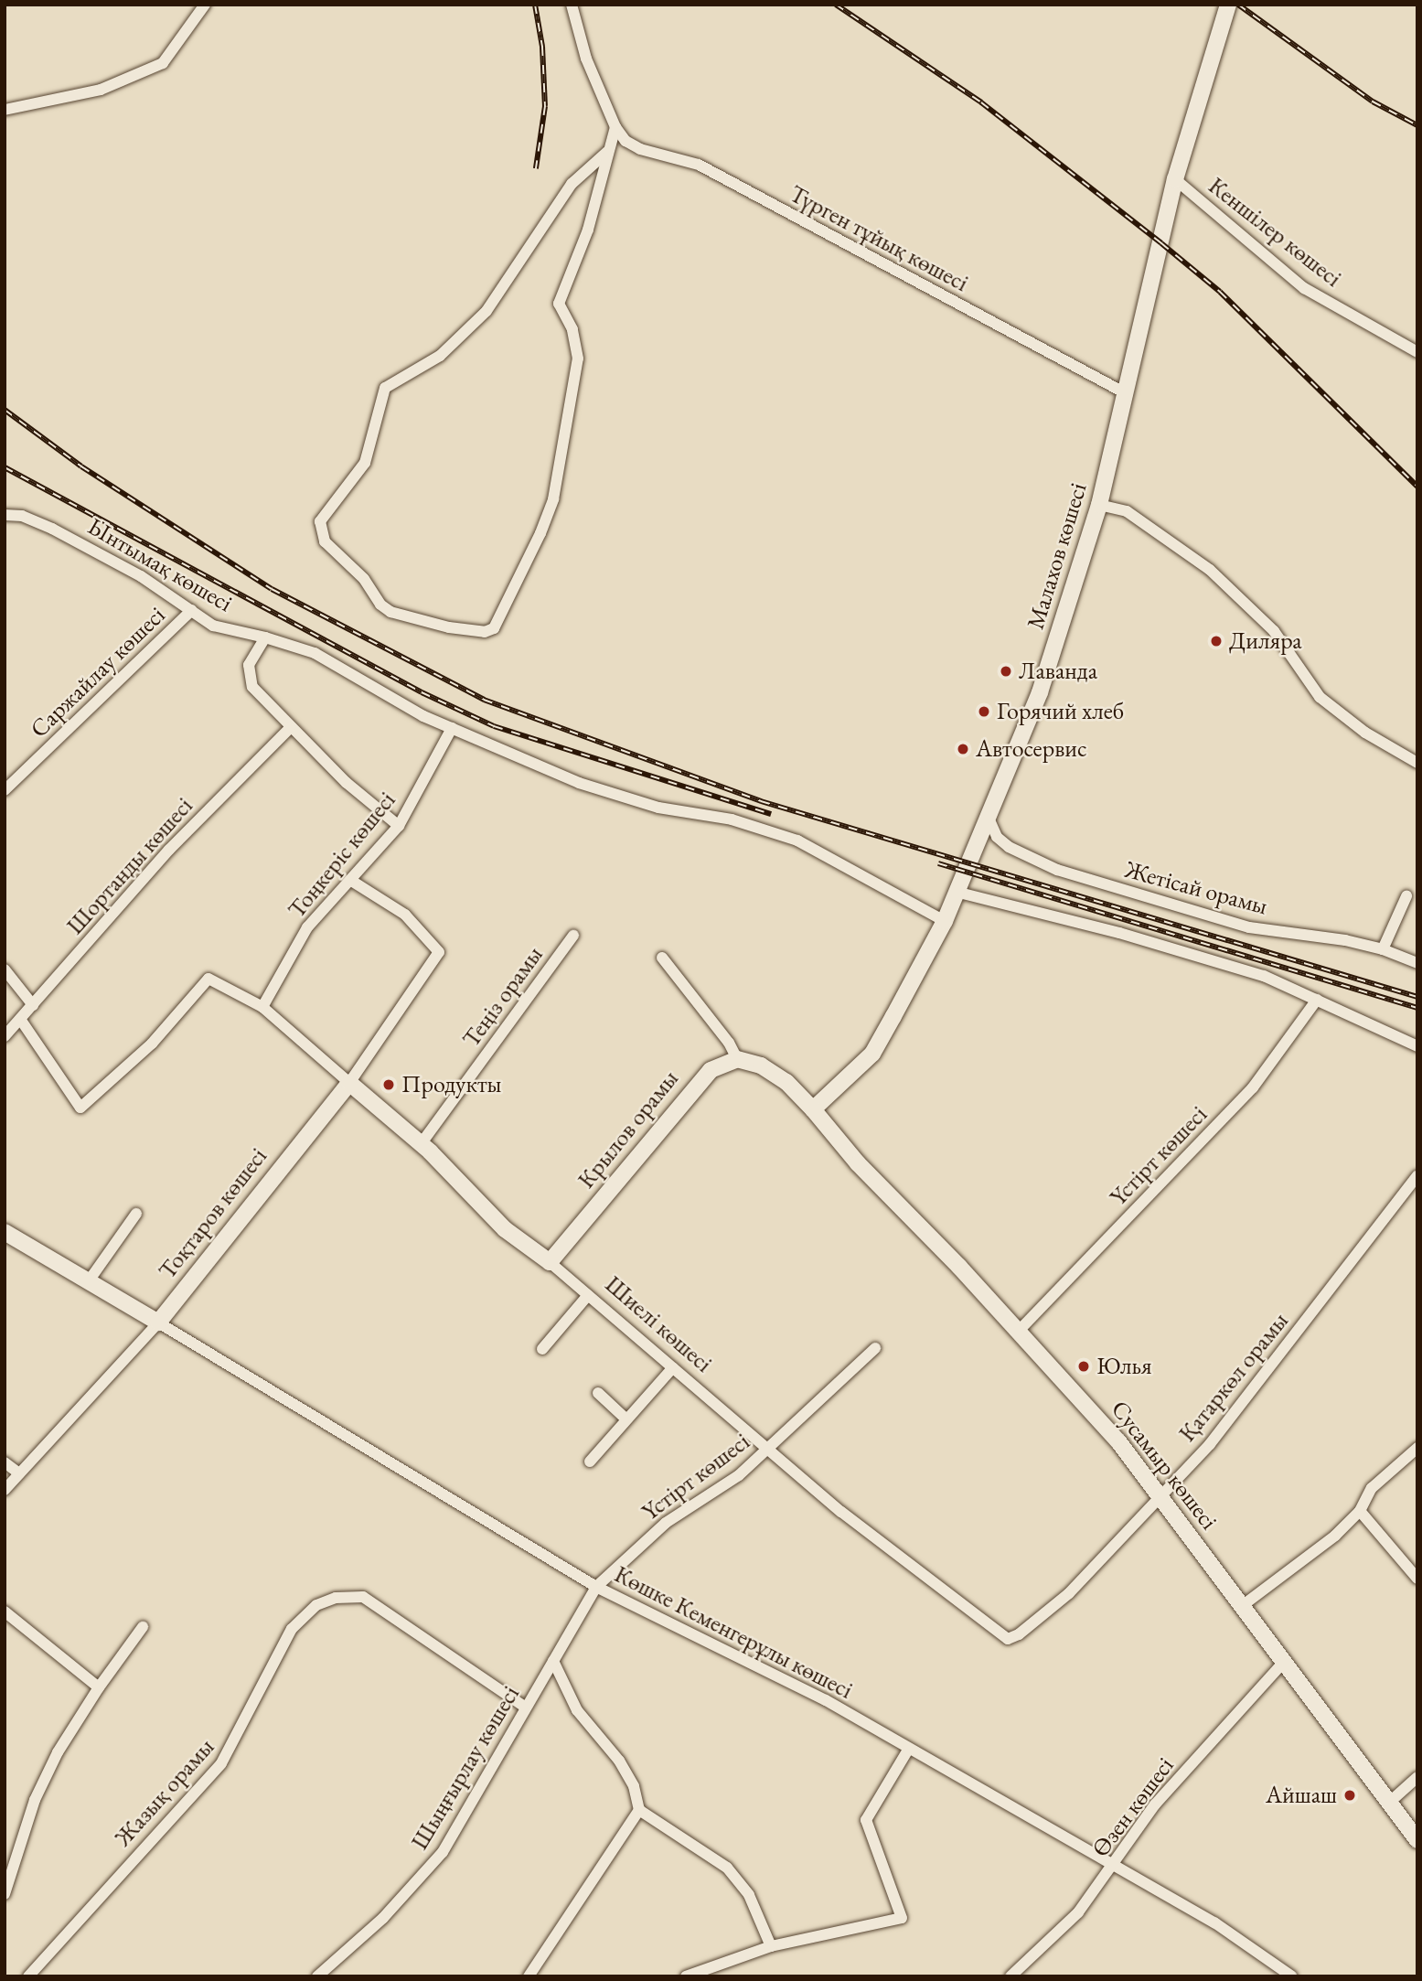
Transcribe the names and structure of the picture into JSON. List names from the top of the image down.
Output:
{
  "streets": {
    "main road": [
      "Малахов көшесі",
      "Крылов орамы",
      "Тоқтаров көшесі",
      "Шиелі көшесі",
      "Сусамыр көшесі"
    ],
    "street": [
      "Кеншілер көшесі",
      "Түрген тұйық көшесі",
      "Ынтымақ көшесі",
      "Саржайлау көшесі",
      "Тоңкерiс көшесі",
      "Шортанды көшесі",
      "Жетісай орамы",
      "Теңіз орамы",
      "Үстірт көшесі",
      "Қатаркөл орамы",
      "Көшке Кеменгерұлы көшесі",
      "Шыңғырлау көшесі",
      "Жазық орамы",
      "Өзен көшесі"
    ]
  },
  "crossings": [
    ["Кеншілер көшесі", "Малахов көшесі"],
    ["Түрген тұйық көшесі", "Малахов көшесі"],
    ["Малахов көшесі", "Ынтымақ көшесі"],
    ["Малахов көшесі", "Жетісай орамы"],
    ["Малахов көшесі", "Сусамыр көшесі"],
    ["Ынтымақ көшесі", "Саржайлау көшесі"],
    ["Ынтымақ көшесі", "Тоңкерiс көшесі"],
    ["Тоңкерiс көшесі", "Тоқтаров көшесі"],
    ["Тоңкерiс көшесі", "Шиелі көшесі"],
    ["Шортанды көшесі", "Шиелі көшесі"],
    ["Теңіз орамы", "Шиелі көшесі"],
    ["Крылов орамы", "Шиелі көшесі"],
    ["Крылов орамы", "Сусамыр көшесі"],
    ["Үстірт көшесі", "Шиелі көшесі"],
    ["Үстірт көшесі", "Сусамыр көшесі"],
    ["Үстірт көшесі", "Көшке Кеменгерұлы көшесі"],
    ["Үстірт көшесі", "Шыңғырлау көшесі"],
    ["Тоқтаров көшесі", "Шиелі көшесі"],
    ["Тоқтаров көшесі", "Көшке Кеменгерұлы көшесі"],
    ["Шиелі көшесі", "Қатаркөл орамы"],
    ["Қатаркөл орамы", "Сусамыр көшесі"],
    ["Сусамыр көшесі", "Өзен көшесі"],
    ["Көшке Кеменгерұлы көшесі", "Шыңғырлау көшесі"],
    ["Көшке Кеменгерұлы көшесі", "Өзен көшесі"],
    ["Шыңғырлау көшесі", "Жазық орамы"]
  ],
  "places": [
    "Диляра",
    "Лаванда",
    "Горячий хлеб",
    "Автосервис",
    "Продукты",
    "Юлья",
    "Айшаш"
  ]
}
